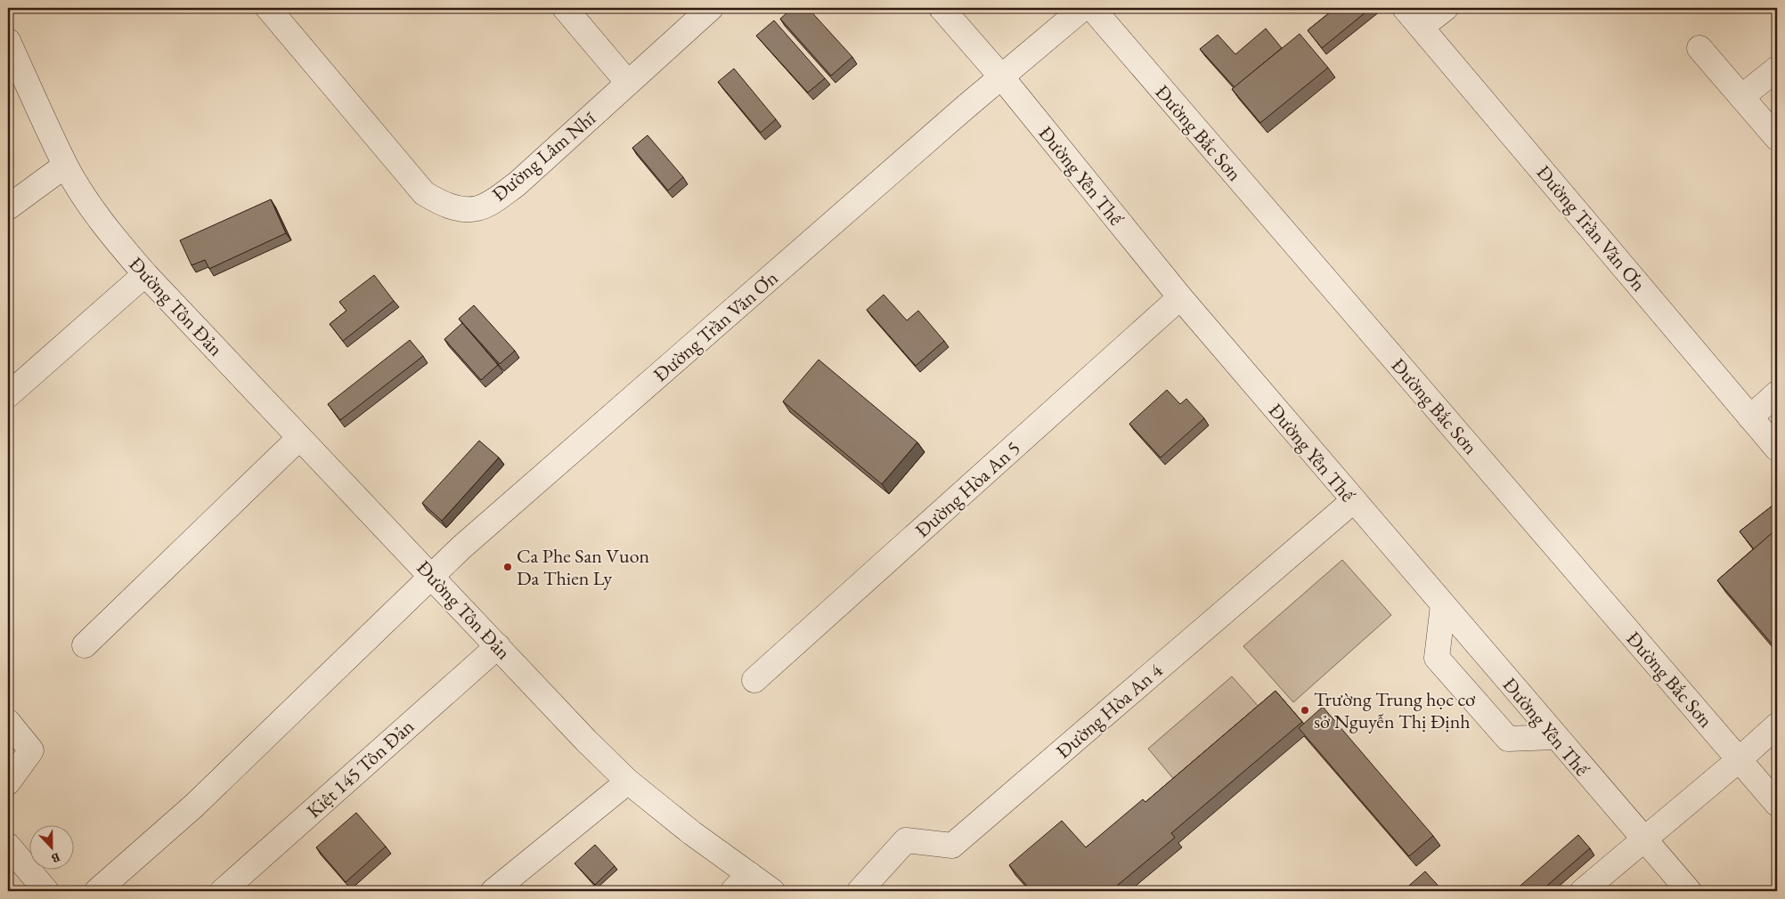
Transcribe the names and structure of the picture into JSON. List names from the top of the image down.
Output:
{
  "streets": {
    "street": [
      "Đường Bắc Sơn",
      "Đường Lâm Nhĩ",
      "Đường Yên Thế",
      "Đường Trần Văn Ơn",
      "Đường Tôn Đản",
      "Đường Hòa An 5",
      "Đường Hòa An 4",
      "Kiệt 145 Tôn Đản"
    ]
  },
  "crossings": [
    ["Đường Yên Thế", "Đường Trần Văn Ơn"],
    ["Đường Yên Thế", "Đường Hòa An 5"],
    ["Đường Yên Thế", "Đường Hòa An 4"],
    ["Đường Trần Văn Ơn", "Đường Tôn Đản"],
    ["Đường Tôn Đản", "Kiệt 145 Tôn Đản"]
  ],
  "places": ["Ca Phe San Vuon Da Thien Ly", "Trường Trung học cơ sở Nguyễn Thị Định"],
  "north": "bottom"
}
